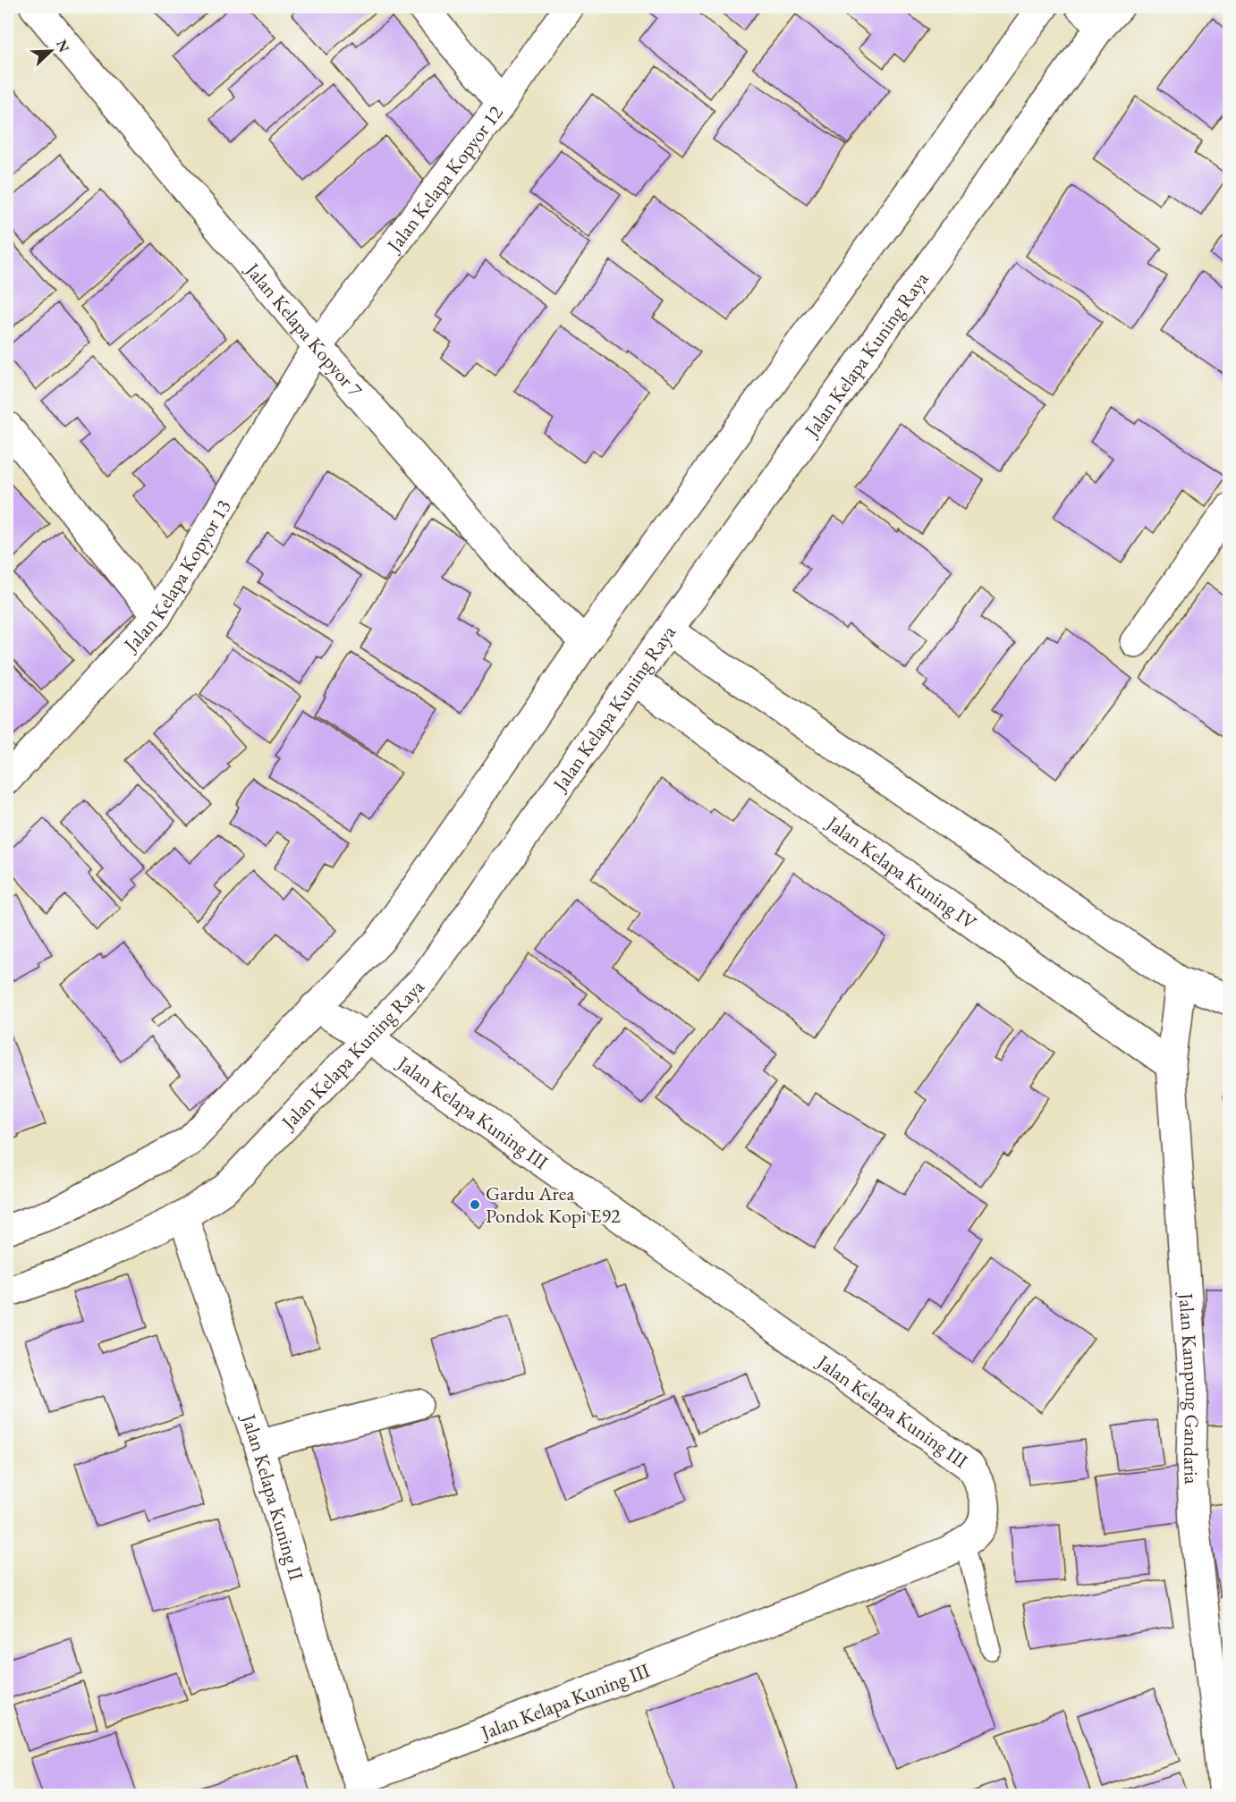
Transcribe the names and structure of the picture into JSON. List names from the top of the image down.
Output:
{
  "streets": {
    "street": [
      "Jalan Kelapa Kopyor 12",
      "Jalan Kelapa Kopyor 7",
      "Jalan Kelapa Kuning Raya",
      "Jalan Kelapa Kopyor 13",
      "Jalan Kelapa Kuning IV",
      "Jalan Kelapa Kuning III",
      "Jalan Kampung Gandaria",
      "Jalan Kelapa Kuning II"
    ]
  },
  "crossings": [
    ["Jalan Kelapa Kopyor 12", "Jalan Kelapa Kopyor 7"],
    ["Jalan Kelapa Kopyor 12", "Jalan Kelapa Kopyor 13"],
    ["Jalan Kelapa Kopyor 7", "Jalan Kelapa Kopyor 13"],
    ["Jalan Kelapa Kuning Raya", "Jalan Kelapa Kuning IV"],
    ["Jalan Kelapa Kuning Raya", "Jalan Kelapa Kuning III"],
    ["Jalan Kelapa Kuning Raya", "Jalan Kelapa Kuning II"],
    ["Jalan Kelapa Kuning IV", "Jalan Kampung Gandaria"],
    ["Jalan Kelapa Kuning III", "Jalan Kelapa Kuning II"]
  ],
  "places": ["Gardu Area Pondok Kopi E92"],
  "north": "top right"
}
